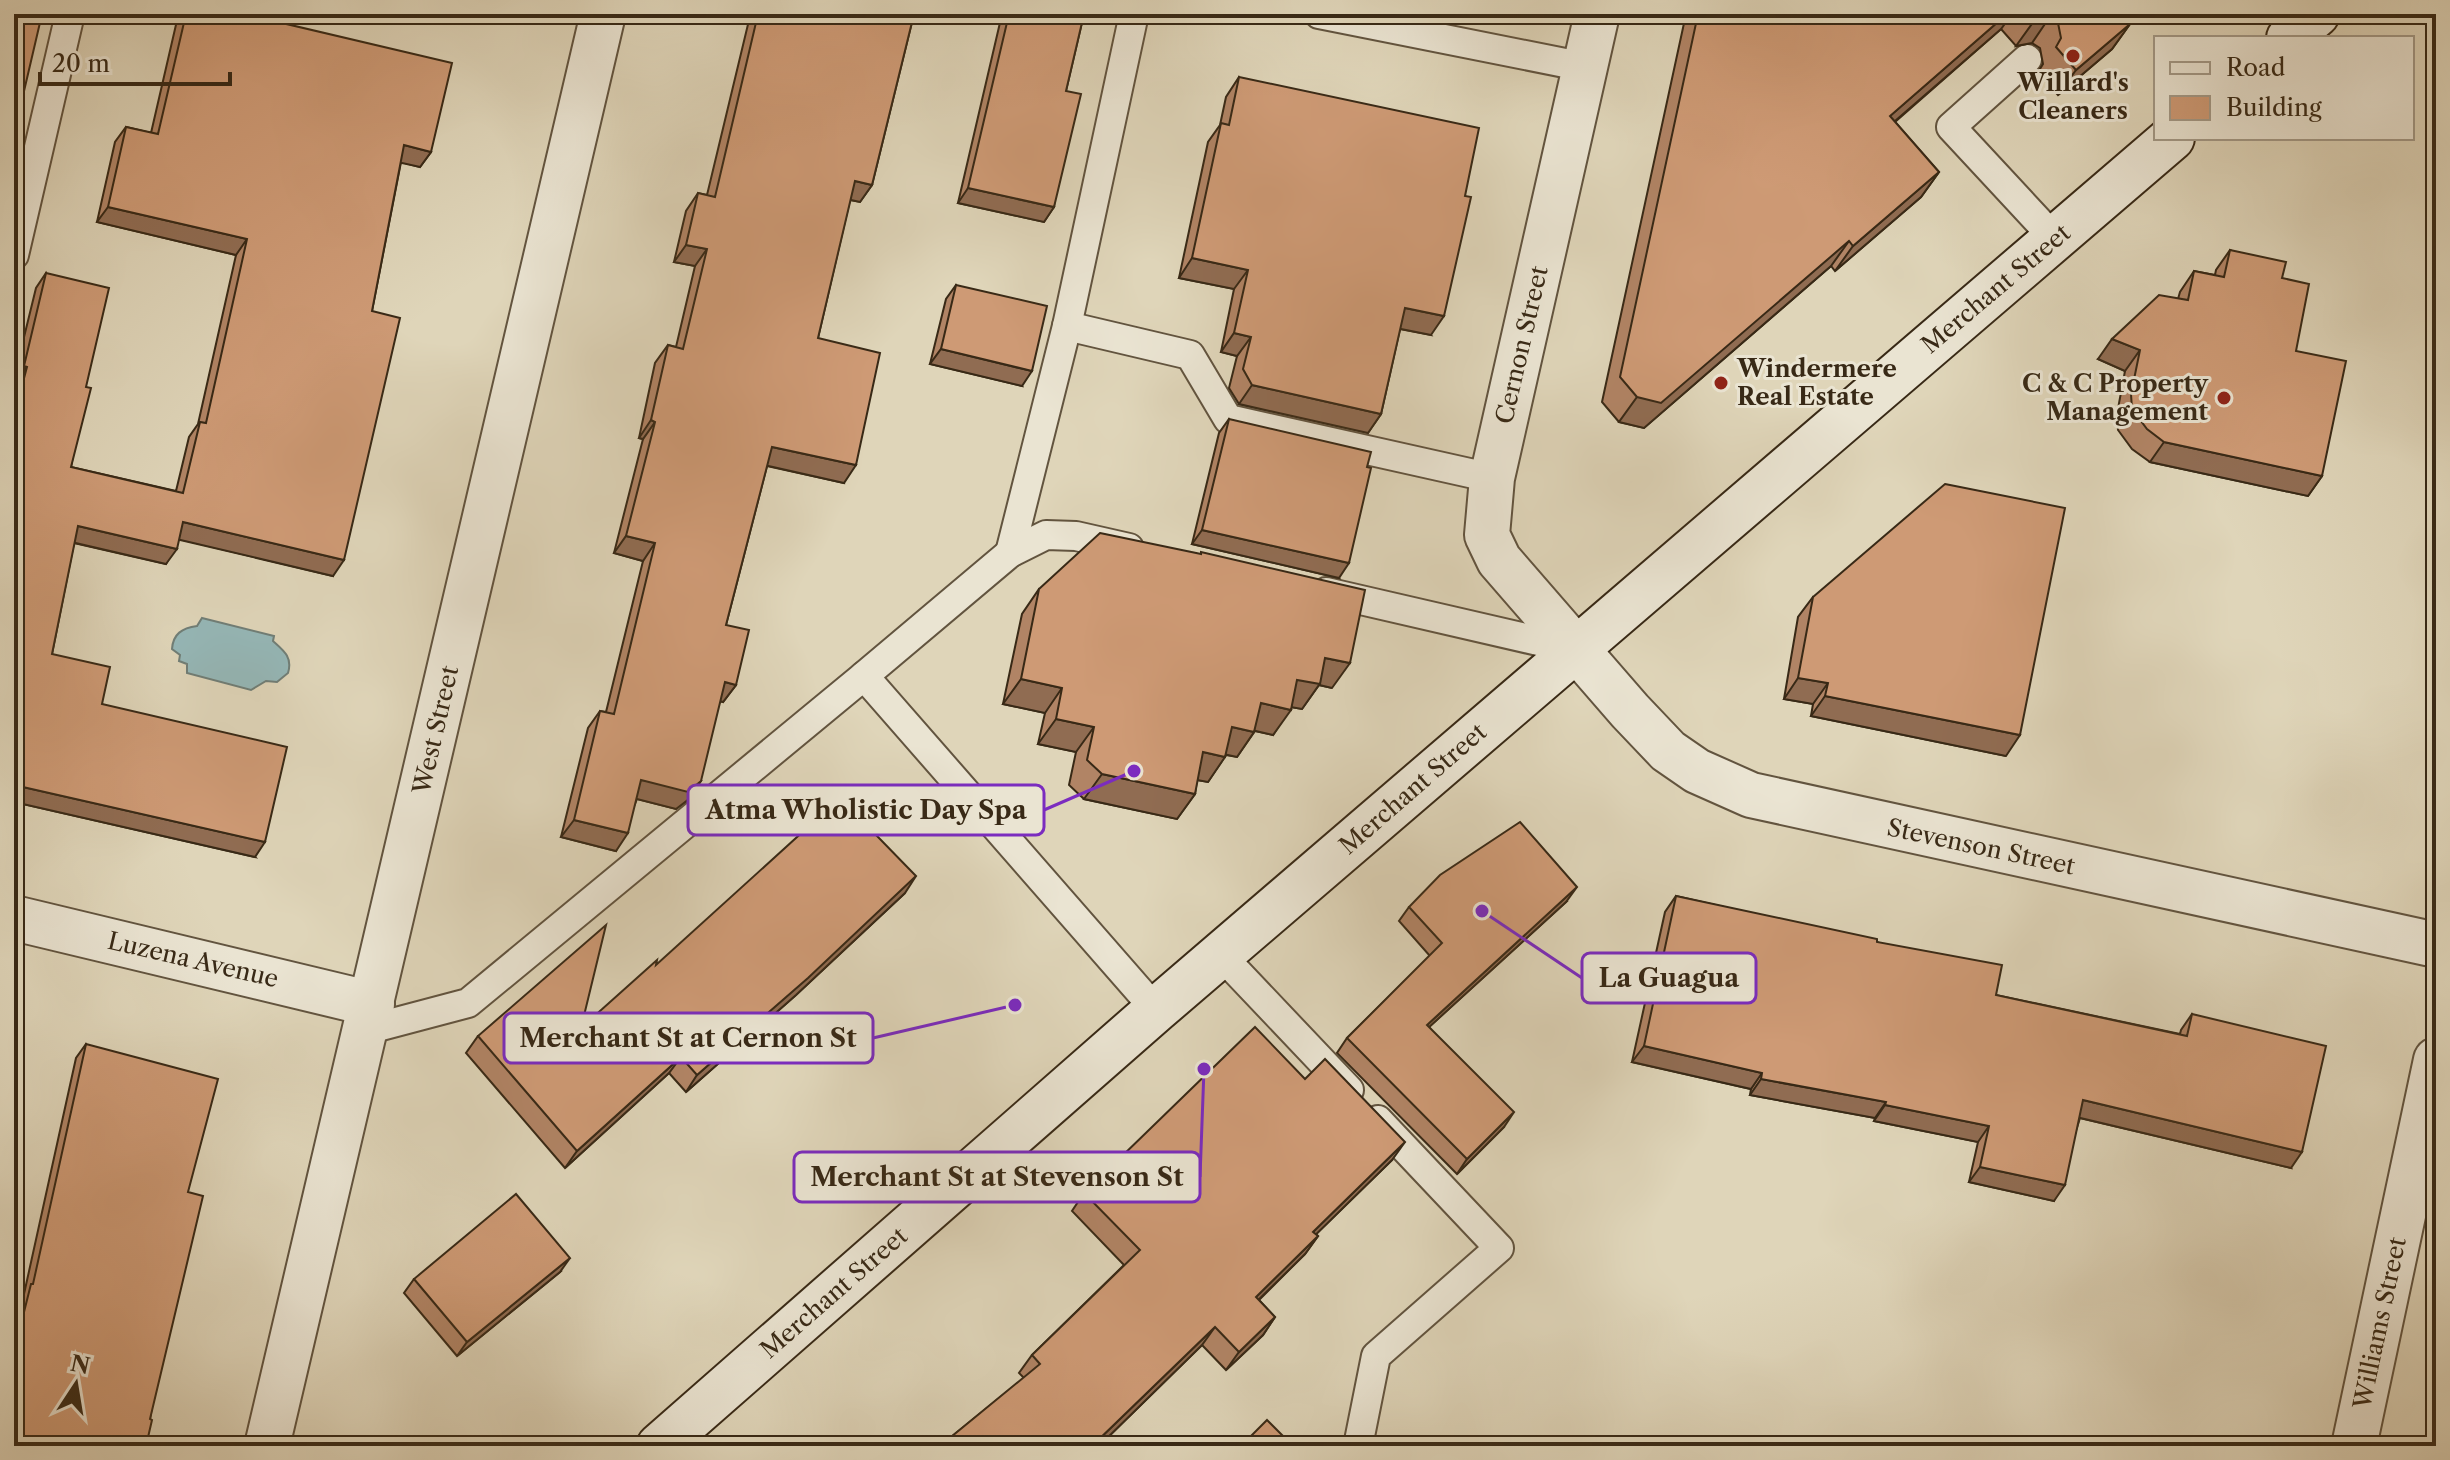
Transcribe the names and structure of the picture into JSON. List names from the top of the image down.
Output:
{
  "streets": {
    "street": [
      "Merchant Street",
      "Cernon Street",
      "West Street",
      "Stevenson Street",
      "Luzena Avenue",
      "Williams Street"
    ]
  },
  "crossings": [
    ["Merchant Street", "Cernon Street"],
    ["Merchant Street", "Stevenson Street"],
    ["Cernon Street", "Stevenson Street"],
    ["West Street", "Luzena Avenue"]
  ],
  "places": [
    "Willard's Cleaners",
    "Windermere Real Estate",
    "C & C Property Management",
    "Atma Wholistic Day Spa",
    "La Guagua",
    "Merchant St at Cernon St",
    "Merchant St at Stevenson St"
  ],
  "legend": ["Road", "Building"],
  "scale_bar": "20 m",
  "north": "top"
}
